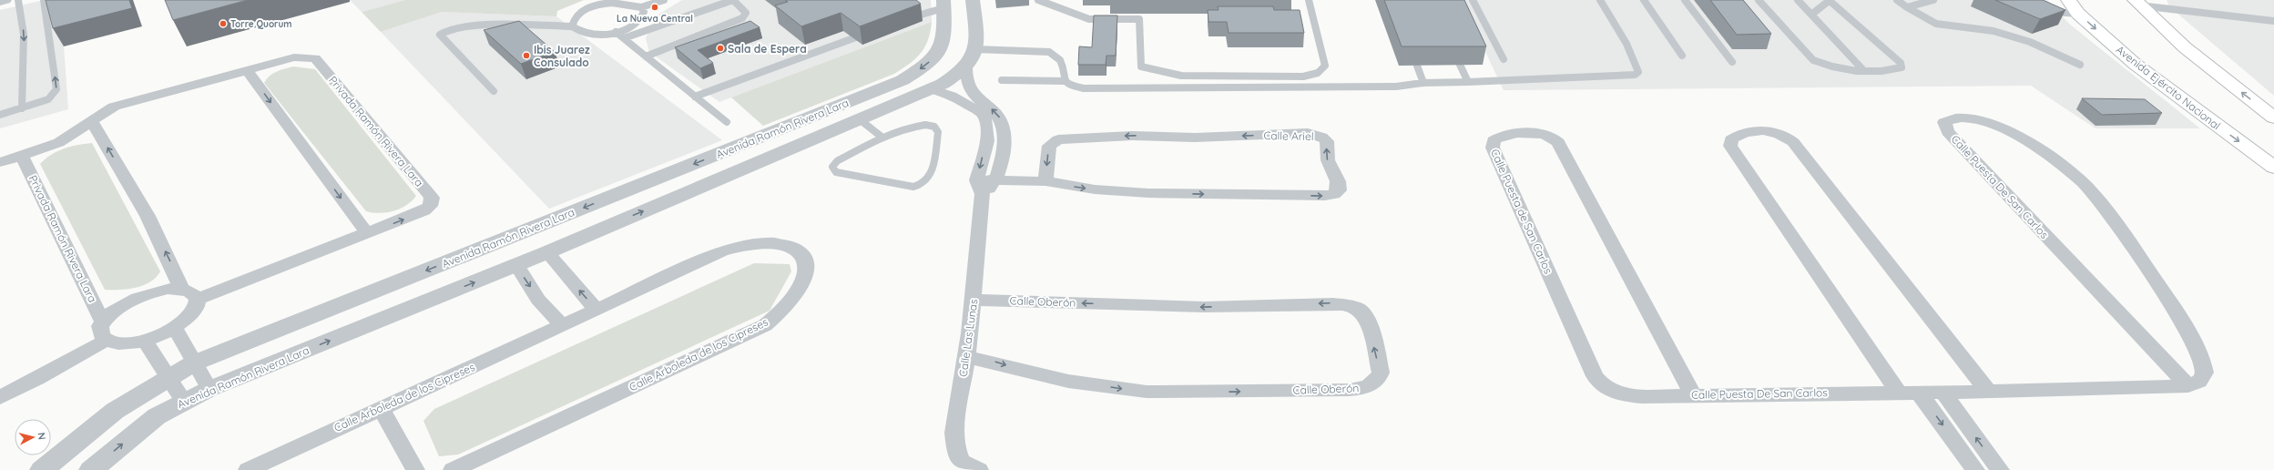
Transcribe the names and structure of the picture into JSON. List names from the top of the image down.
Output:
{
  "streets": {
    "main road": ["Avenida Ejército Nacional"],
    "street": [
      "Avenida Ramón Rivera Lara",
      "Privada Ramón Rivera Lara",
      "Calle Ariel",
      "Calle Puesta De San Carlos",
      "Calle Puesta de San Carlos",
      "Calle Oberón",
      "Calle Las Lunas",
      "Calle Arboleda de los Cipreses"
    ]
  },
  "crossings": [
    ["Avenida Ramón Rivera Lara", "Calle Las Lunas"],
    ["Calle Puesta De San Carlos", "Calle Puesta de San Carlos"],
    ["Calle Oberón", "Calle Las Lunas"]
  ],
  "places": [
    "La Nueva Central",
    "Torre Quorum",
    "Sala de Espera",
    "Ibis Juarez Consulado"
  ],
  "north": "right"
}
